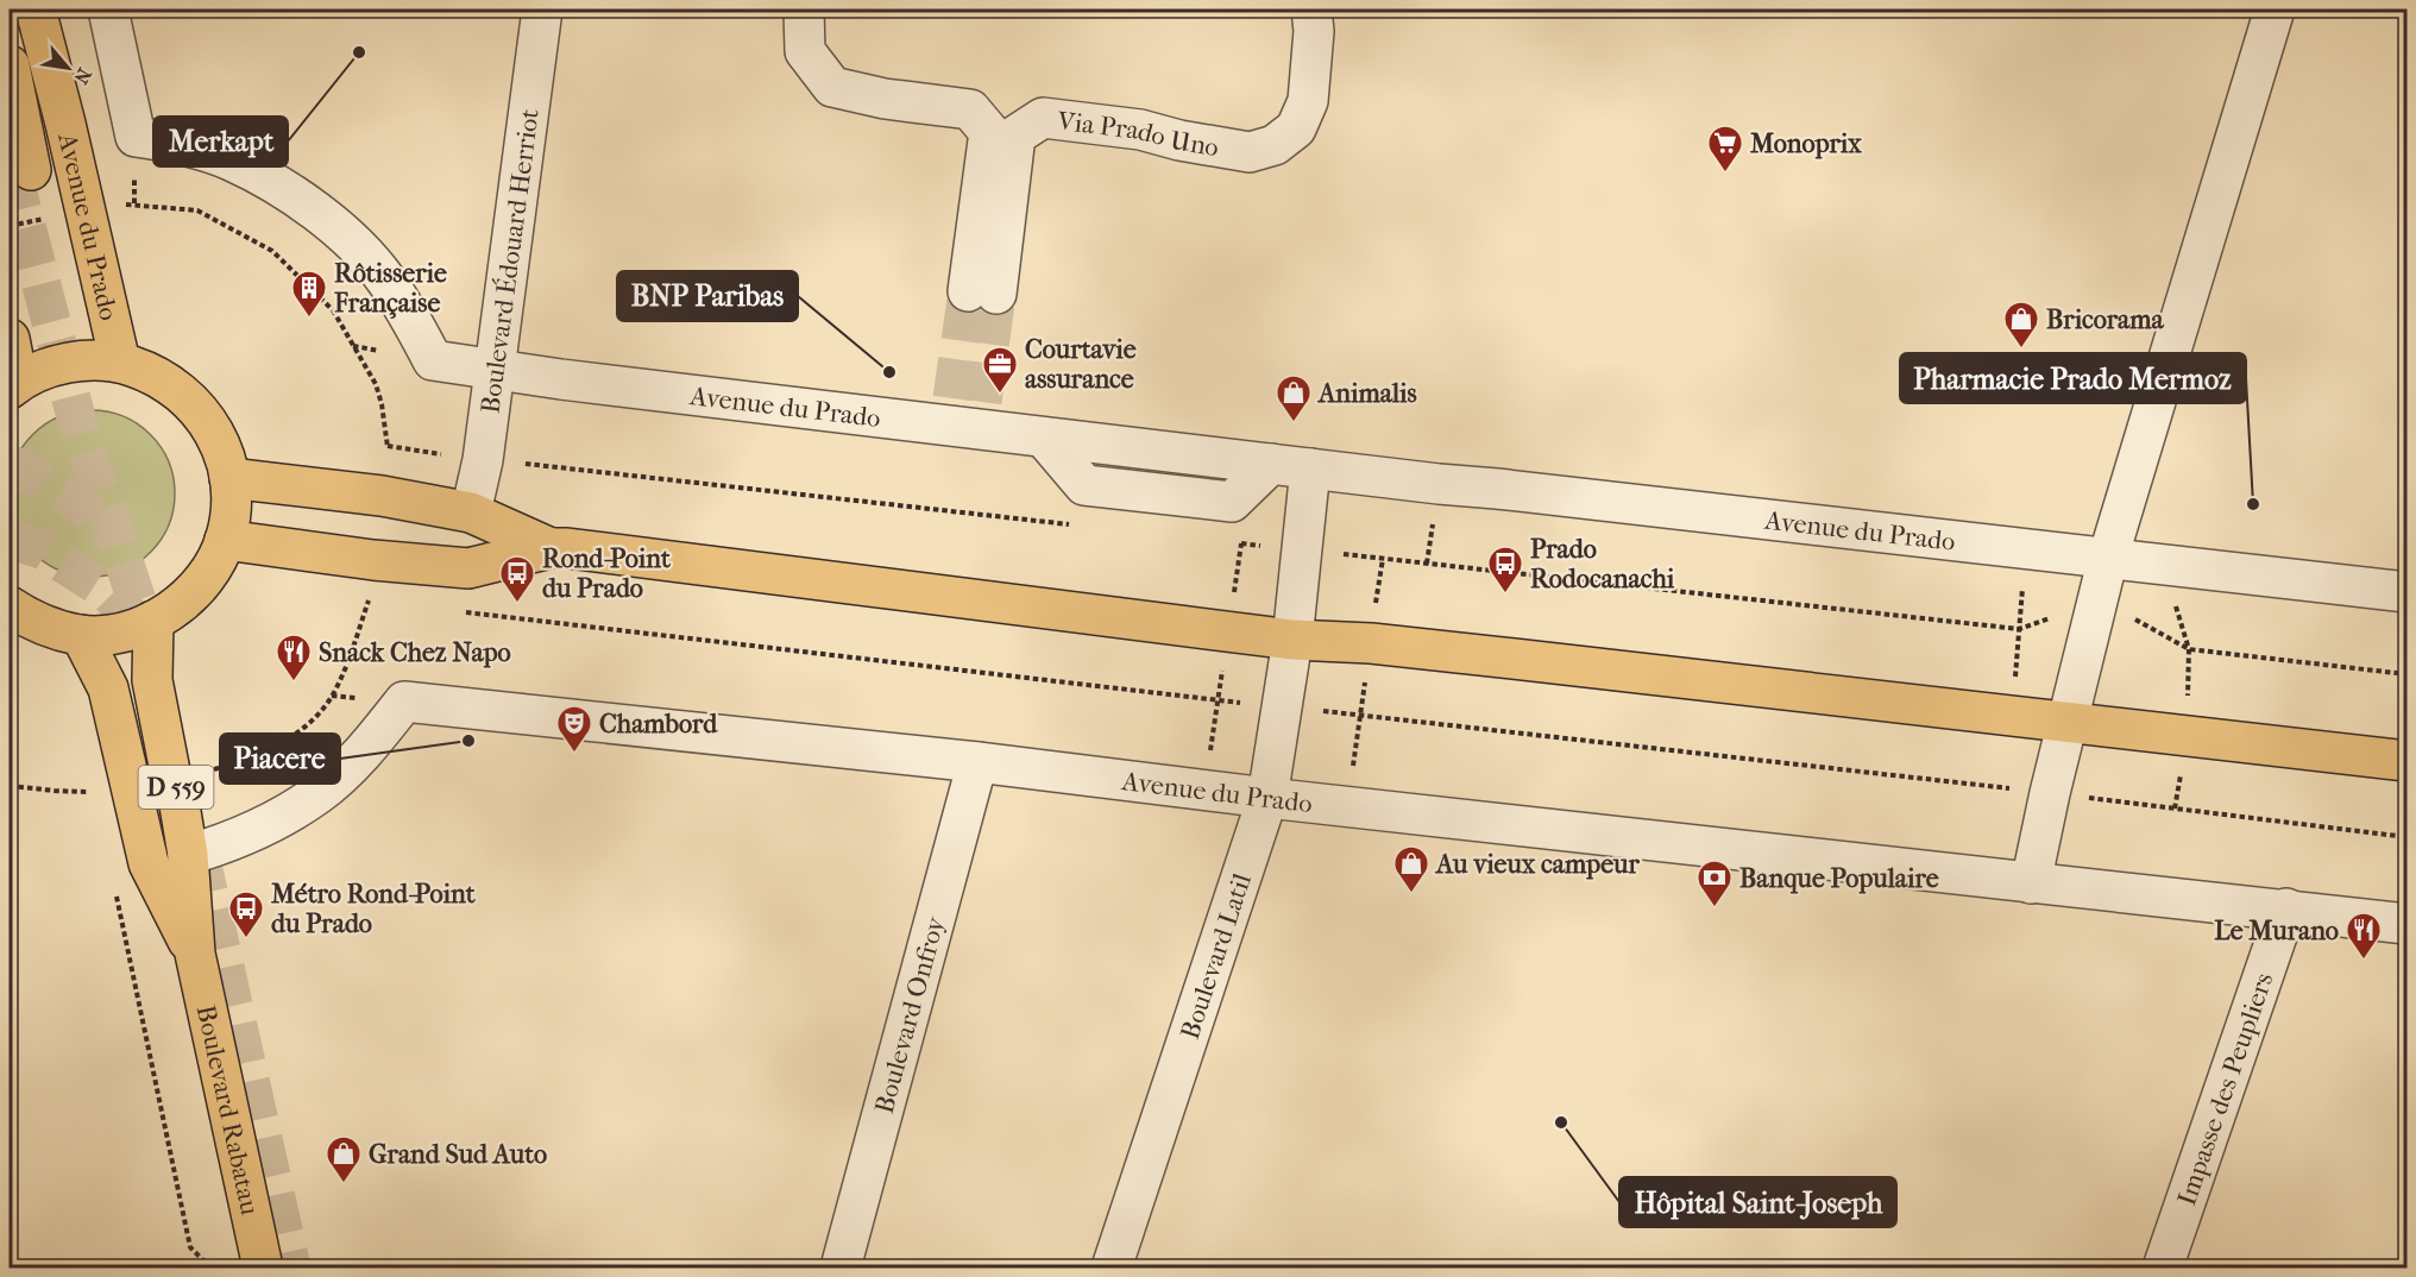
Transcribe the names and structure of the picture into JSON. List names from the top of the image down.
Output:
{
  "streets": {
    "main road": ["Avenue du Prado", "D 559", "Boulevard Rabatau"],
    "street": [
      "Via Prado Uno",
      "Boulevard Édouard Herriot",
      "Boulevard Latil",
      "Boulevard Onfroy",
      "Impasse des Peupliers"
    ]
  },
  "crossings": [
    ["Avenue du Prado", "Boulevard Édouard Herriot"],
    ["Avenue du Prado", "Boulevard Latil"],
    ["Avenue du Prado", "Boulevard Onfroy"],
    ["Avenue du Prado", "Impasse des Peupliers"],
    ["Avenue du Prado", "Boulevard Rabatau"]
  ],
  "places": {
    "other": [
      "Merkapt",
      "BNP Paribas",
      "Pharmacie Prado Mermoz",
      "Piacere",
      "Hôpital Saint-Joseph"
    ],
    "supermarket": ["Monoprix"],
    "building": ["Rôtisserie Française"],
    "shop": [
      "Bricorama",
      "Animalis",
      "Au vieux campeur",
      "Grand Sud Auto"
    ],
    "office": ["Courtavie assurance"],
    "bus stop": ["Prado Rodocanachi", "Rond-Point du Prado", "Métro Rond-Point du Prado"],
    "restaurant": ["Snack Chez Napo", "Le Murano"],
    "theatre": ["Chambord"],
    "bank": ["Banque Populaire"]
  },
  "north": "bottom right"
}
